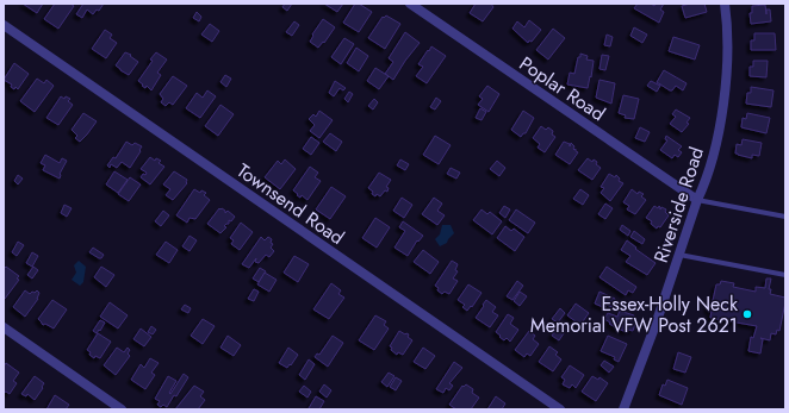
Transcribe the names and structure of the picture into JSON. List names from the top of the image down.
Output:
{
  "streets": {
    "street": ["Poplar Road", "Townsend Road", "Riverside Road"]
  },
  "crossings": [
    ["Poplar Road", "Riverside Road"]
  ],
  "places": ["Essex-Holly Neck Memorial VFW Post 2621"]
}
